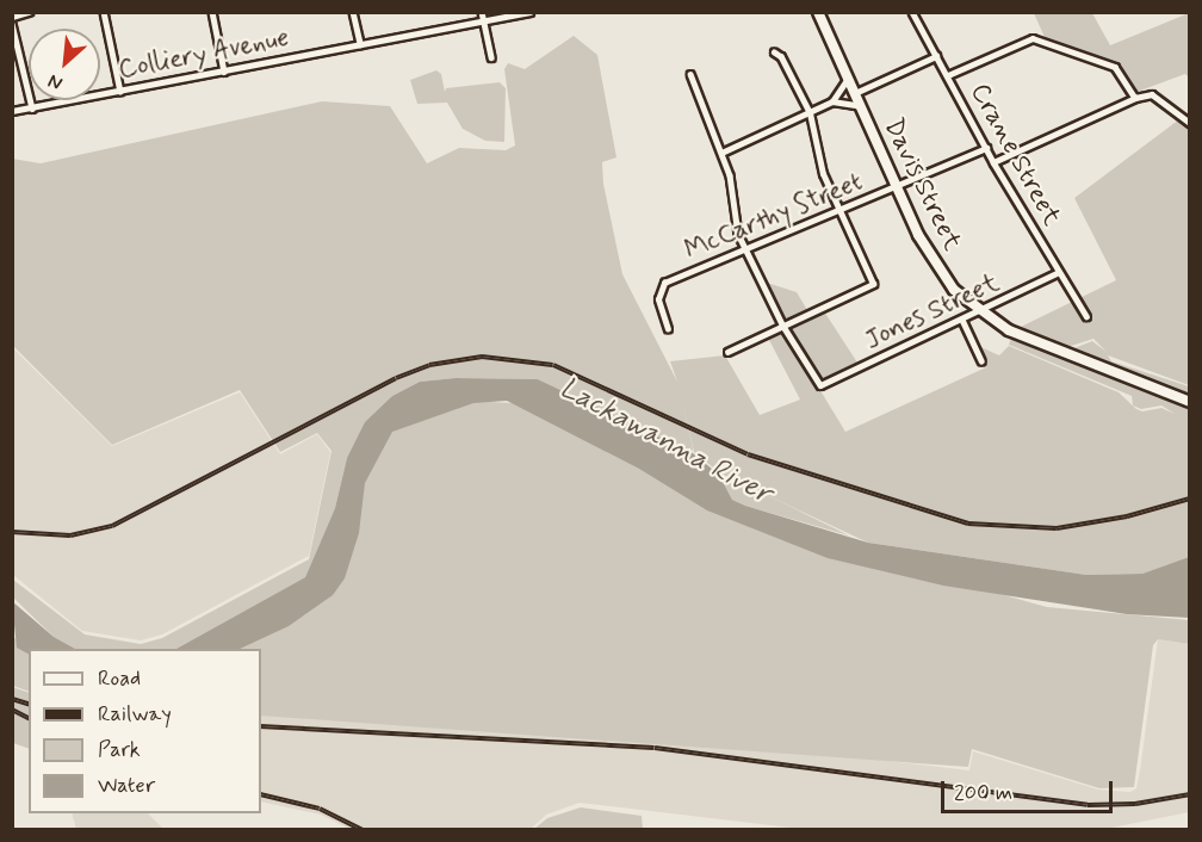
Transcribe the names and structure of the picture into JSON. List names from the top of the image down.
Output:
{
  "streets": {
    "main road": ["Davis Street"],
    "street": [
      "Colliery Avenue",
      "Crane Street",
      "McCarthy Street",
      "Jones Street"
    ]
  },
  "crossings": [
    ["Crane Street", "McCarthy Street"],
    ["Crane Street", "Jones Street"],
    ["Davis Street", "McCarthy Street"],
    ["Davis Street", "Jones Street"]
  ],
  "water": ["Lackawanna River"],
  "legend": [
    "Road",
    "Railway",
    "Park",
    "Water"
  ],
  "scale_bar": "200 m",
  "north": "bottom left"
}
